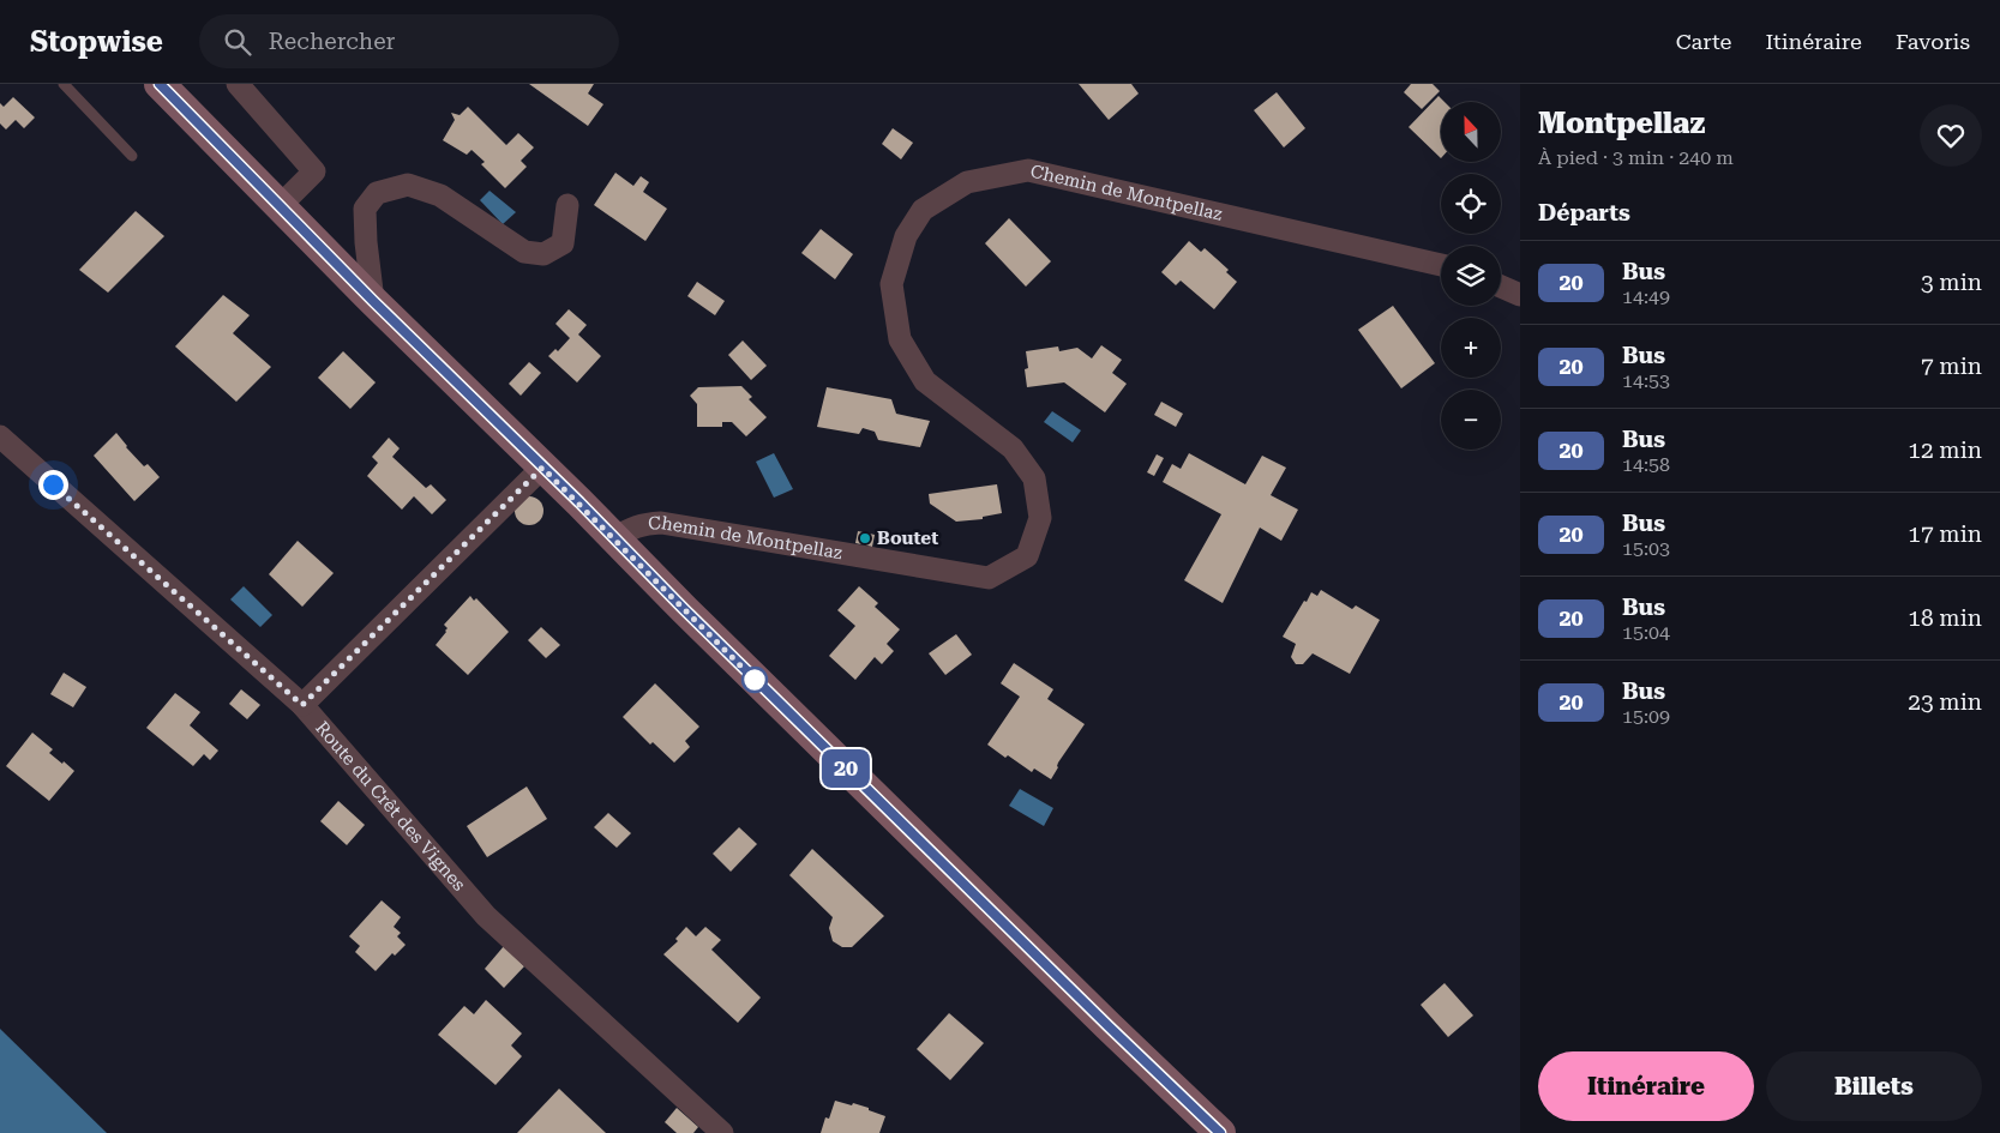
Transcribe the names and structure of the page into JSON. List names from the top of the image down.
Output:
{
  "streets": {
    "street": ["Chemin de Montpellaz", "Route du Crêt des Vignes"]
  },
  "places": ["Boutet"],
  "lines": ["bus line 20"],
  "north": "top",
  "page": {
    "header": "Stopwise",
    "search": "Rechercher",
    "nav": ["Carte", "Itinéraire", "Favoris"],
    "on_map": "20",
    "heading": [
      ["Montpellaz", "À pied · 3 min · 240 m"],
      "Départs"
    ],
    "map_buttons": ["+", "−"],
    "list": [
      {
        "mark": "20",
        "name": "Bus",
        "note": "14:49",
        "value": "3 min"
      },
      {
        "mark": "20",
        "name": "Bus",
        "note": "14:53",
        "value": "7 min"
      },
      {
        "mark": "20",
        "name": "Bus",
        "note": "14:58",
        "value": "12 min"
      },
      {
        "mark": "20",
        "name": "Bus",
        "note": "15:03",
        "value": "17 min"
      },
      {
        "mark": "20",
        "name": "Bus",
        "note": "15:04",
        "value": "18 min"
      },
      {
        "mark": "20",
        "name": "Bus",
        "note": "15:09",
        "value": "23 min"
      }
    ],
    "buttons": ["Itinéraire", "Billets"]
  }
}
